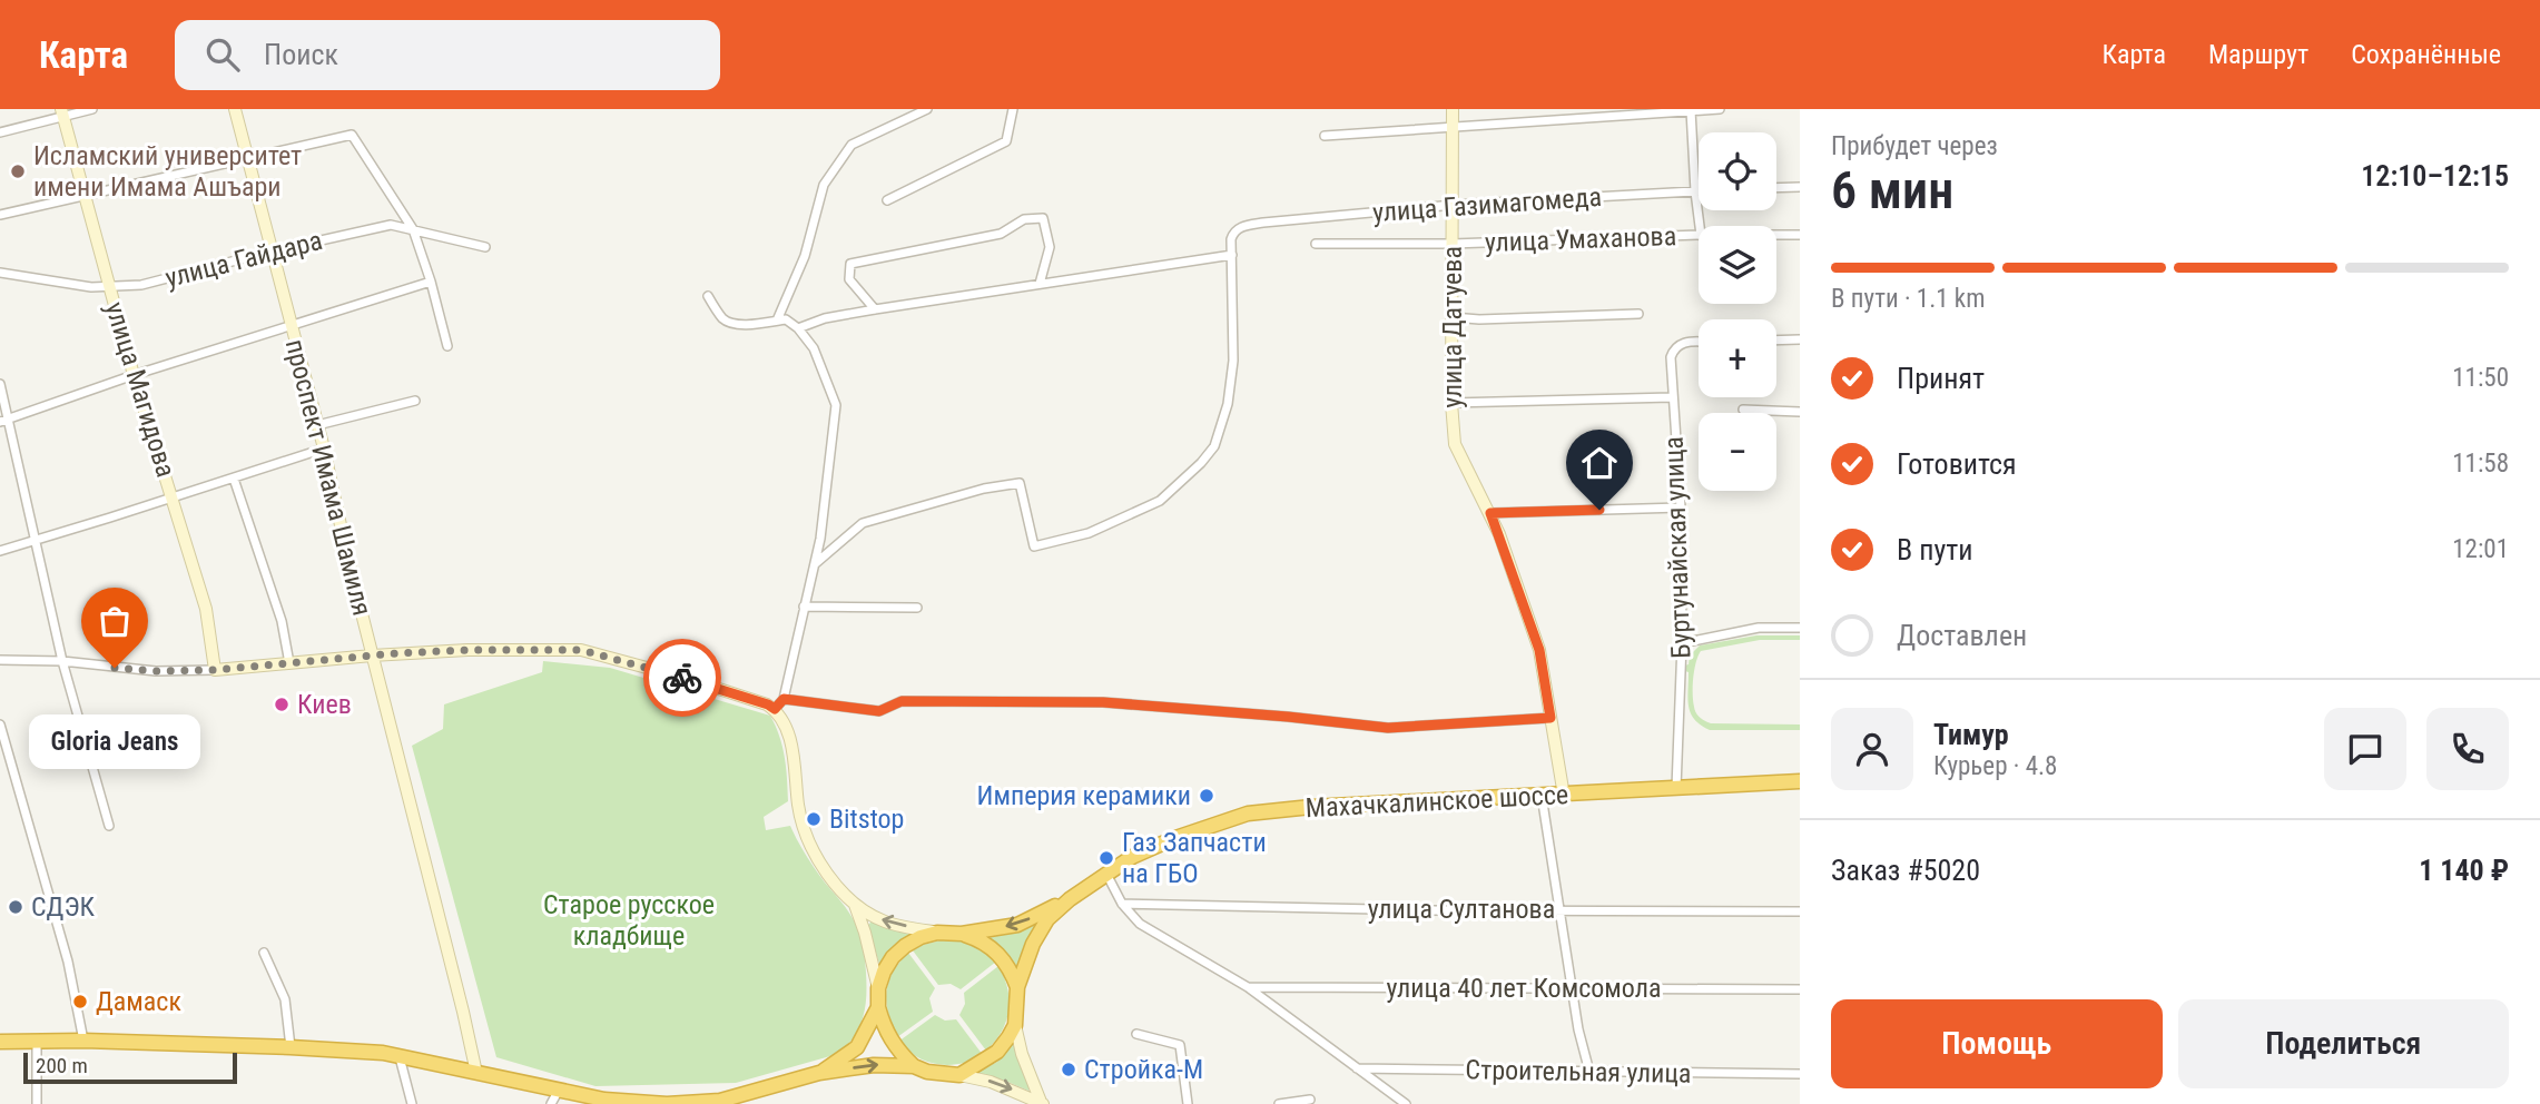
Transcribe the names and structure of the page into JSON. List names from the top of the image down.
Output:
{
  "streets": {
    "highway": ["Махачкалинское шоссе"],
    "main road": ["улица Датуева", "улица Магидова", "проспект Имама Шамиля"],
    "street": [
      "улица Газимагомеда",
      "улица Умаханова",
      "улица Гайдара",
      "Буртунайская улица",
      "улица Султанова",
      "улица 40 лет Комсомола",
      "Строительная улица"
    ]
  },
  "crossings": [
    ["улица Газимагомеда", "улица Датуева"],
    ["улица Умаханова", "улица Датуева"],
    ["улица Гайдара", "улица Магидова"],
    ["улица Гайдара", "проспект Имама Шамиля"],
    ["улица Датуева", "Махачкалинское шоссе"],
    ["Буртунайская улица", "Махачкалинское шоссе"]
  ],
  "parks": ["Старое русское кладбище"],
  "places": [
    "Исламский университет имени Имама Ашъари",
    "Gloria Jeans",
    "Киев",
    "Империя керамики",
    "Bitstop",
    "Газ Запчасти на ГБО",
    "СДЭК",
    "Дамаск",
    "Стройка-М"
  ],
  "scale_bar": "200 m",
  "page": {
    "header": "Карта",
    "search": "Поиск",
    "nav": ["Карта", "Маршрут", "Сохранённые"],
    "heading": ["6 мин", "Прибудет через", "12:10–12:15"],
    "panel": [
      "Тимур",
      "Курьер · 4.8",
      "Заказ #5020",
      "1 140 ₽"
    ],
    "map_buttons": ["+", "−"],
    "bar": "В пути · 1.1 km",
    "list": [
      ["Принят", "11:50"],
      ["Готовится", "11:58"],
      ["В пути", "12:01"],
      "Доставлен"
    ],
    "bubble": "Gloria Jeans",
    "buttons": ["Помощь", "Поделиться"],
    "scale": "200 m"
  }
}
